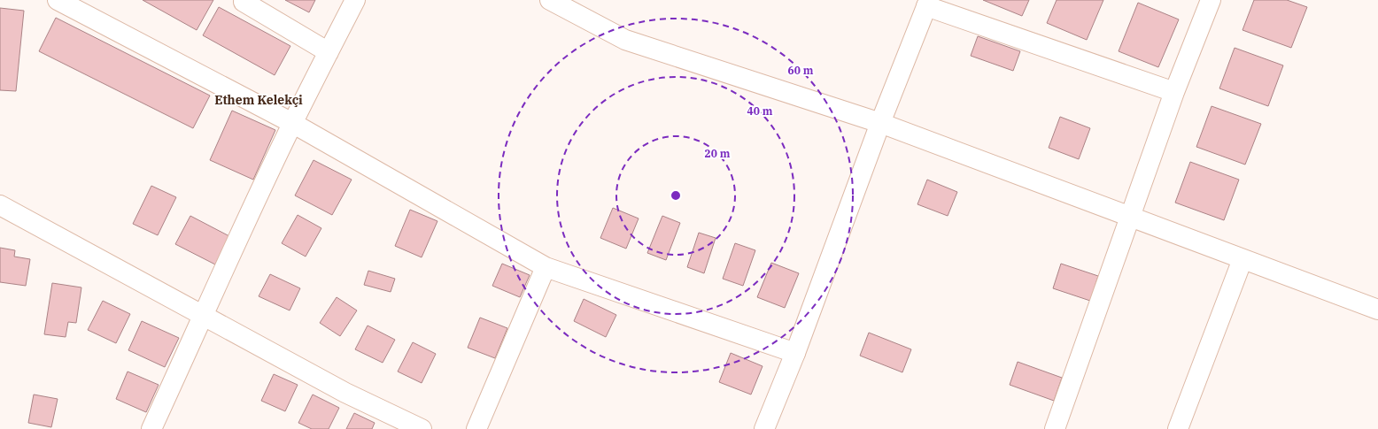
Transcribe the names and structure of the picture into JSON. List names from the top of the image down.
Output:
{
  "districts": ["Ethem Kelekçi"],
  "rings": ["60 m", "40 m", "20 m"]
}
